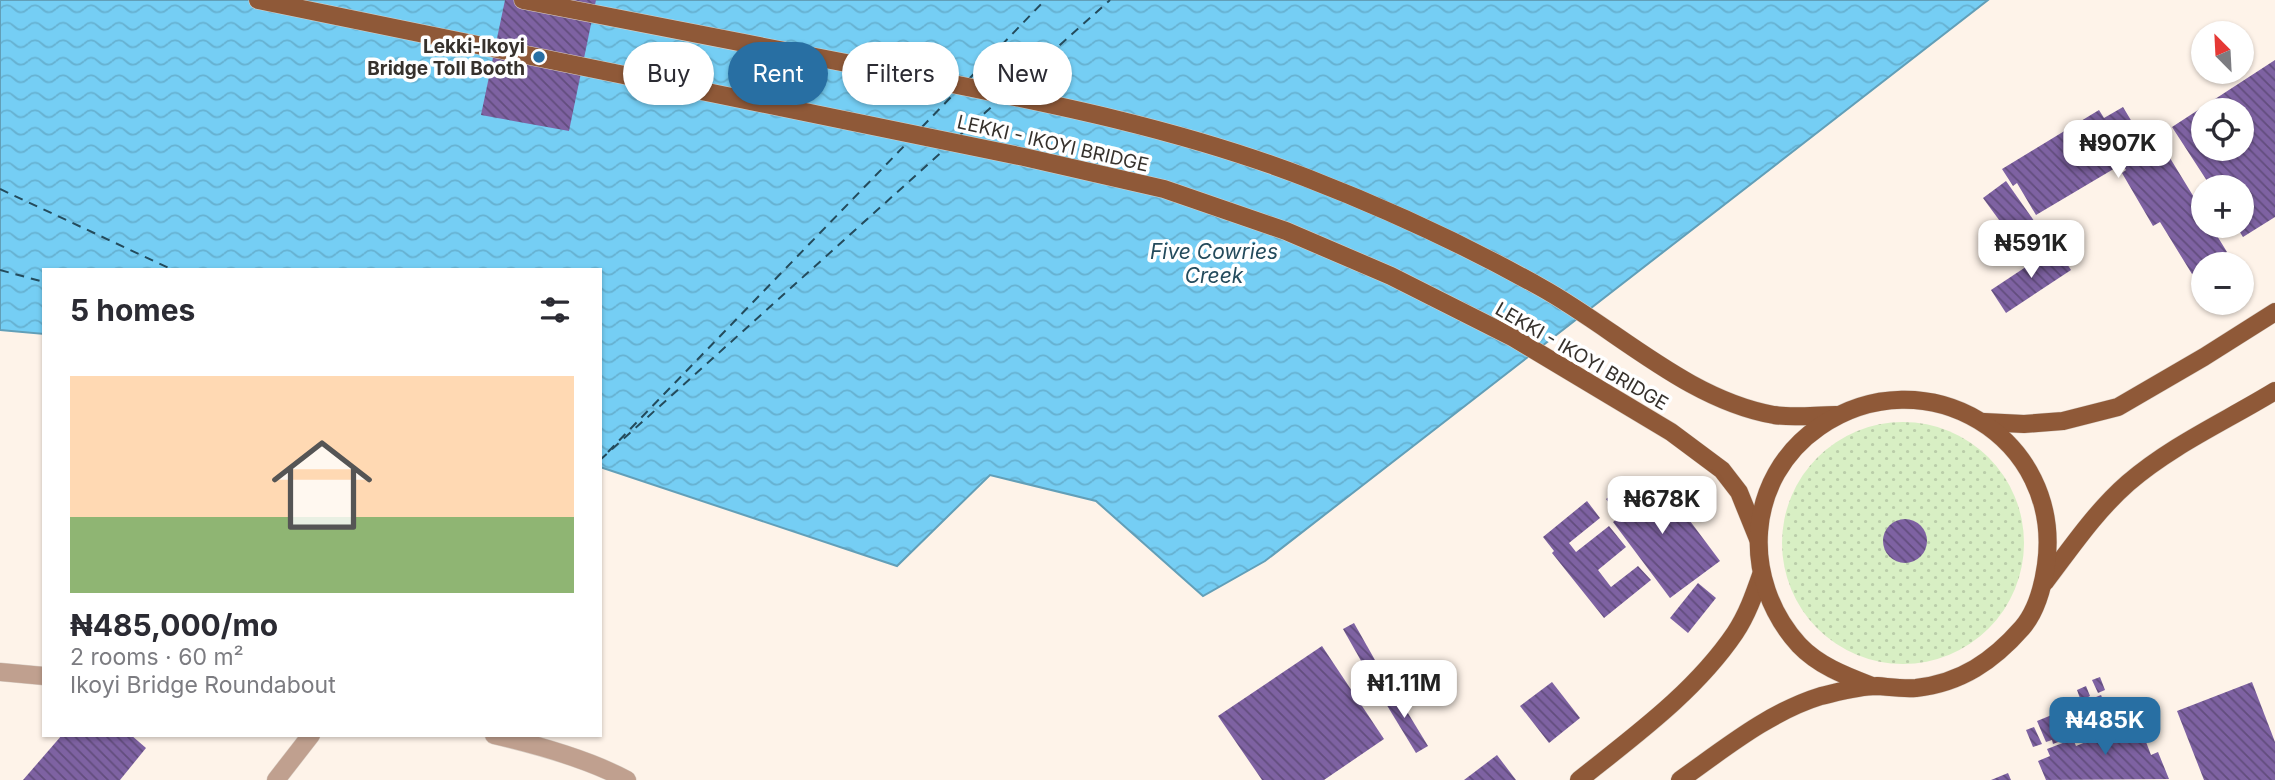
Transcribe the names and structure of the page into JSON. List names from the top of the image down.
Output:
{
  "streets": {
    "main road": ["LEKKI - IKOYI BRIDGE"]
  },
  "water": ["Five Cowries Creek"],
  "places": ["Lekki-Ikoyi Bridge Toll Booth"],
  "north": "top left",
  "page": {
    "map_buttons": ["+", "−"],
    "chip": [
      "Buy",
      "Rent",
      "Filters",
      "New"
    ],
    "price": [
      "₦907K",
      "₦591K",
      "₦678K",
      "₦1.11M",
      "₦485K"
    ],
    "heading": "5 homes",
    "list": [
      {
        "name": "₦485,000/mo",
        "note": "2 rooms · 60 m² · Ikoyi Bridge Roundabout"
      }
    ]
  }
}
